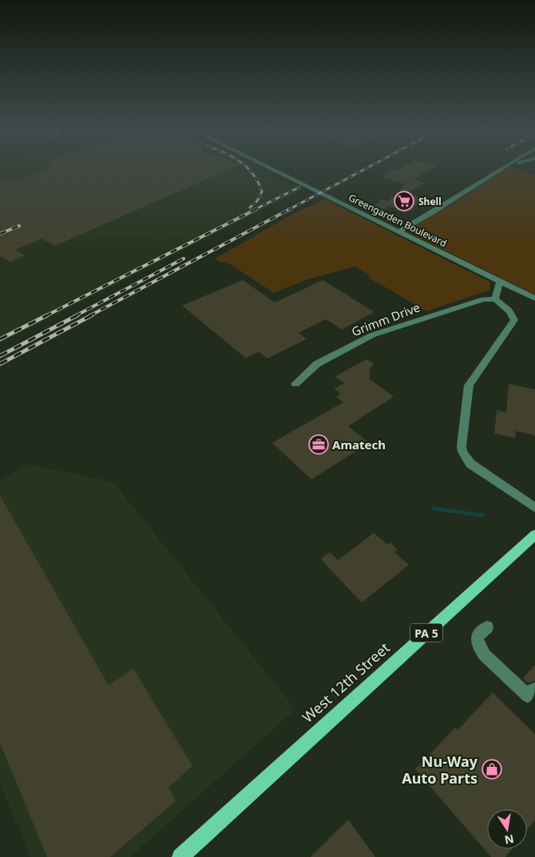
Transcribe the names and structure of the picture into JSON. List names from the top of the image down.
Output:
{
  "streets": {
    "main road": ["PA 5", "West 12th Street"],
    "street": ["Greengarden Boulevard", "Grimm Drive"]
  },
  "places": {
    "supermarket": ["Shell"],
    "office": ["Amatech"],
    "shop": ["Nu-Way Auto Parts"]
  },
  "north": "bottom"
}
